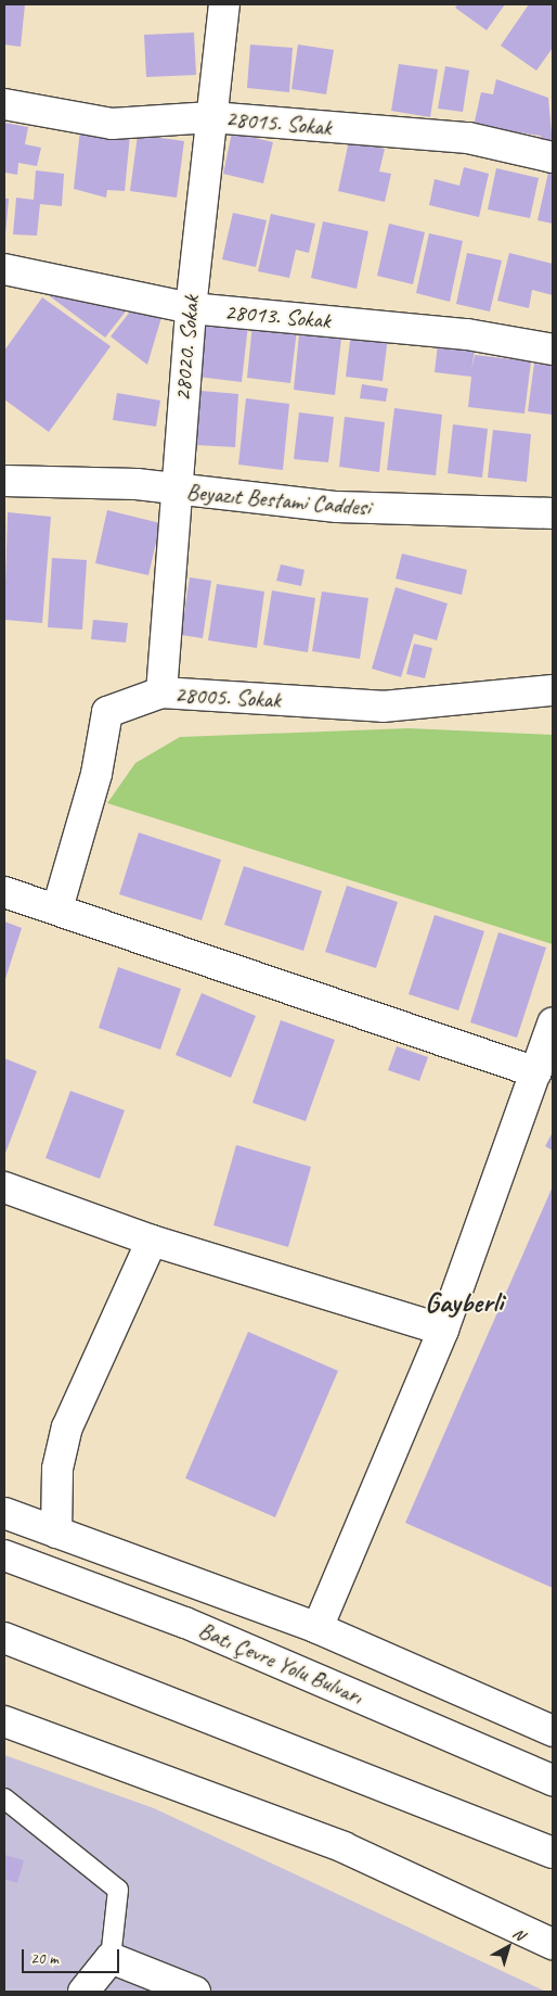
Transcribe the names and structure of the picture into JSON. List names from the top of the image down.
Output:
{
  "streets": {
    "main road": [
      "28015. Sokak",
      "28013. Sokak",
      "28020. Sokak",
      "Beyazıt Bestami Caddesi",
      "28005. Sokak",
      "Batı Çevre Yolu Bulvarı"
    ]
  },
  "crossings": [
    ["28015. Sokak", "28020. Sokak"],
    ["28013. Sokak", "28020. Sokak"],
    ["28020. Sokak", "Beyazıt Bestami Caddesi"],
    ["28020. Sokak", "28005. Sokak"]
  ],
  "districts": ["Gayberli"],
  "scale_bar": "20 m",
  "north": "top right"
}
